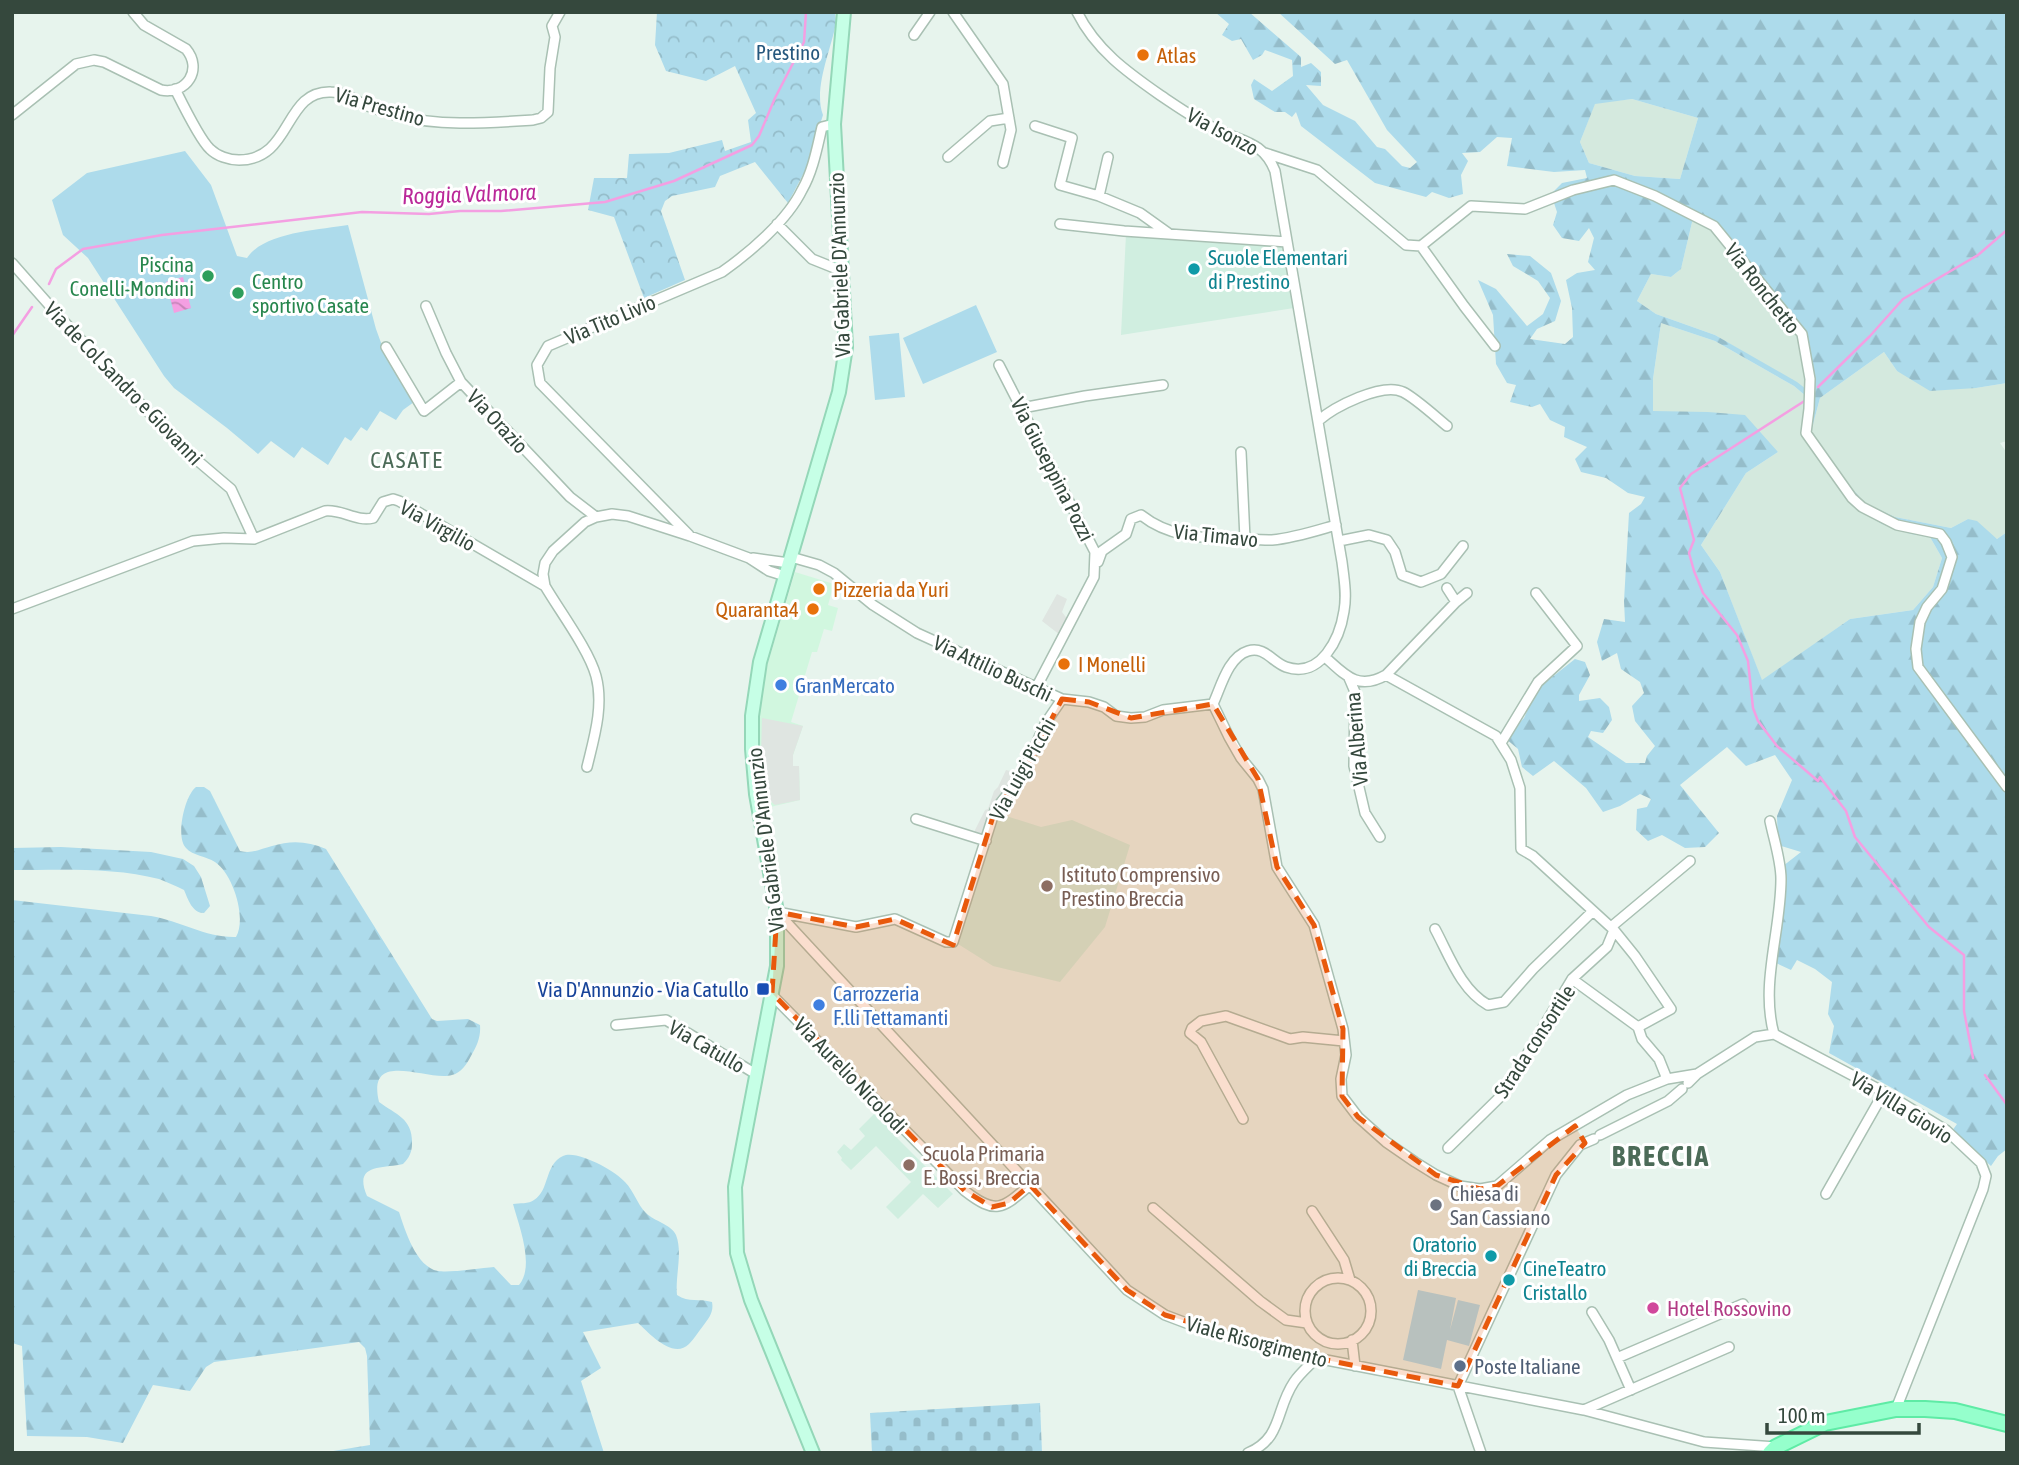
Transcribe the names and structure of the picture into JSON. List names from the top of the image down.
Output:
{
  "streets": {
    "main road": ["Via Gabriele D'Annunzio"],
    "street": [
      "Via Prestino",
      "Via Isonzo",
      "Via Ronchetto",
      "Via Tito Livio",
      "Via de Col Sandro e Giovanni",
      "Via Orazio",
      "Via Giuseppina Pozzi",
      "Via Virgilio",
      "Via Timavo",
      "Via Attilio Buschi",
      "Via Alberina",
      "Via Luigi Picchi",
      "Strada consortile",
      "Via Catullo",
      "Via Aurelio Nicolodi",
      "Via Villa Giovio",
      "Viale Risorgimento"
    ]
  },
  "crossings": [
    ["Via Isonzo", "Via Timavo"],
    ["Via Gabriele D'Annunzio", "Via Tito Livio"],
    ["Via Gabriele D'Annunzio", "Via Attilio Buschi"],
    ["Via Gabriele D'Annunzio", "Via Luigi Picchi"],
    ["Via Gabriele D'Annunzio", "Via Catullo"],
    ["Via Gabriele D'Annunzio", "Via Aurelio Nicolodi"],
    ["Via Gabriele D'Annunzio", "Viale Risorgimento"],
    ["Via de Col Sandro e Giovanni", "Via Virgilio"],
    ["Via Giuseppina Pozzi", "Via Timavo"],
    ["Via Attilio Buschi", "Via Luigi Picchi"],
    ["Via Luigi Picchi", "Viale Risorgimento"],
    ["Via Aurelio Nicolodi", "Viale Risorgimento"]
  ],
  "districts": ["CASATE", "BRECCIA"],
  "water": ["Roggia Valmora"],
  "parks": ["Prestino"],
  "places": {
    "other": [
      "Atlas",
      "Scuole Elementari di Prestino",
      "Piscina Conelli-Mondini",
      "Centro sportivo Casate",
      "Pizzeria da Yuri",
      "Quaranta4",
      "I Monelli",
      "GranMercato",
      "Istituto Comprensivo Prestino Breccia",
      "Carrozzeria F.lli Tettamanti",
      "Scuola Primaria E. Bossi, Breccia",
      "Chiesa di San Cassiano",
      "Oratorio di Breccia",
      "CineTeatro Cristallo",
      "Hotel Rossovino",
      "Poste Italiane"
    ],
    "transit": ["Via D'Annunzio - Via Catullo"]
  },
  "scale_bar": "100 m"
}
